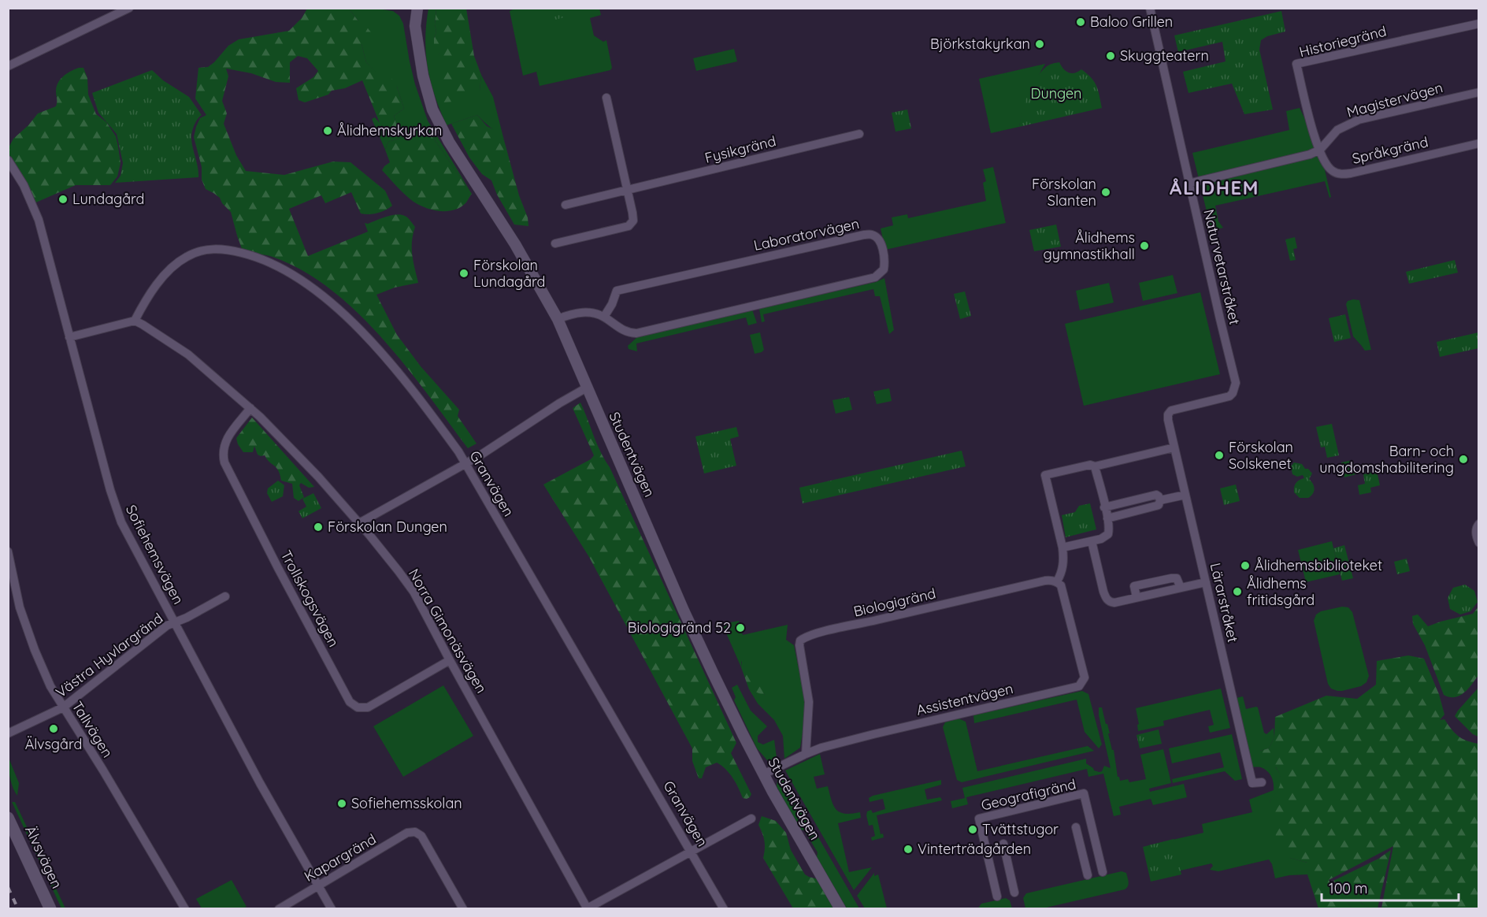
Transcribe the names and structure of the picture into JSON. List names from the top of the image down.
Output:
{
  "streets": {
    "main road": ["Älvsvägen"],
    "street": [
      "Historiegränd",
      "Magistervägen",
      "Fysikgränd",
      "Språkgränd",
      "Laboratorvägen",
      "Naturvetarstråket",
      "Studentvägen",
      "Granvägen",
      "Sofiehemsvägen",
      "Trollskogsvägen",
      "Biologigränd",
      "Lärarstråket",
      "Norra Gimonäsvägen",
      "Västra Hyvlargränd",
      "Assistentvägen",
      "Tallvägen",
      "Geografigränd",
      "Kapargränd"
    ]
  },
  "crossings": [
    ["Historiegränd", "Magistervägen"],
    ["Historiegränd", "Språkgränd"],
    ["Magistervägen", "Språkgränd"],
    ["Magistervägen", "Naturvetarstråket"],
    ["Laboratorvägen", "Studentvägen"],
    ["Naturvetarstråket", "Lärarstråket"],
    ["Studentvägen", "Assistentvägen"],
    ["Granvägen", "Norra Gimonäsvägen"],
    ["Sofiehemsvägen", "Västra Hyvlargränd"],
    ["Sofiehemsvägen", "Kapargränd"],
    ["Trollskogsvägen", "Norra Gimonäsvägen"],
    ["Biologigränd", "Assistentvägen"],
    ["Västra Hyvlargränd", "Tallvägen"]
  ],
  "districts": ["ÅLIDHEM"],
  "parks": ["Dungen"],
  "places": [
    "Baloo Grillen",
    "Björkstakyrkan",
    "Skuggteatern",
    "Ålidhemskyrkan",
    "Förskolan Slanten",
    "Lundagård",
    "Ålidhems gymnastikhall",
    "Förskolan Lundagård",
    "Förskolan Solskenet",
    "Barn- och ungdomshabilitering",
    "Förskolan Dungen",
    "Ålidhemsbiblioteket",
    "Ålidhems fritidsgård",
    "Biologigränd 52",
    "Älvsgård",
    "Sofiehemsskolan",
    "Tvättstugor",
    "Vinterträdgården"
  ],
  "scale_bar": "100 m"
}
